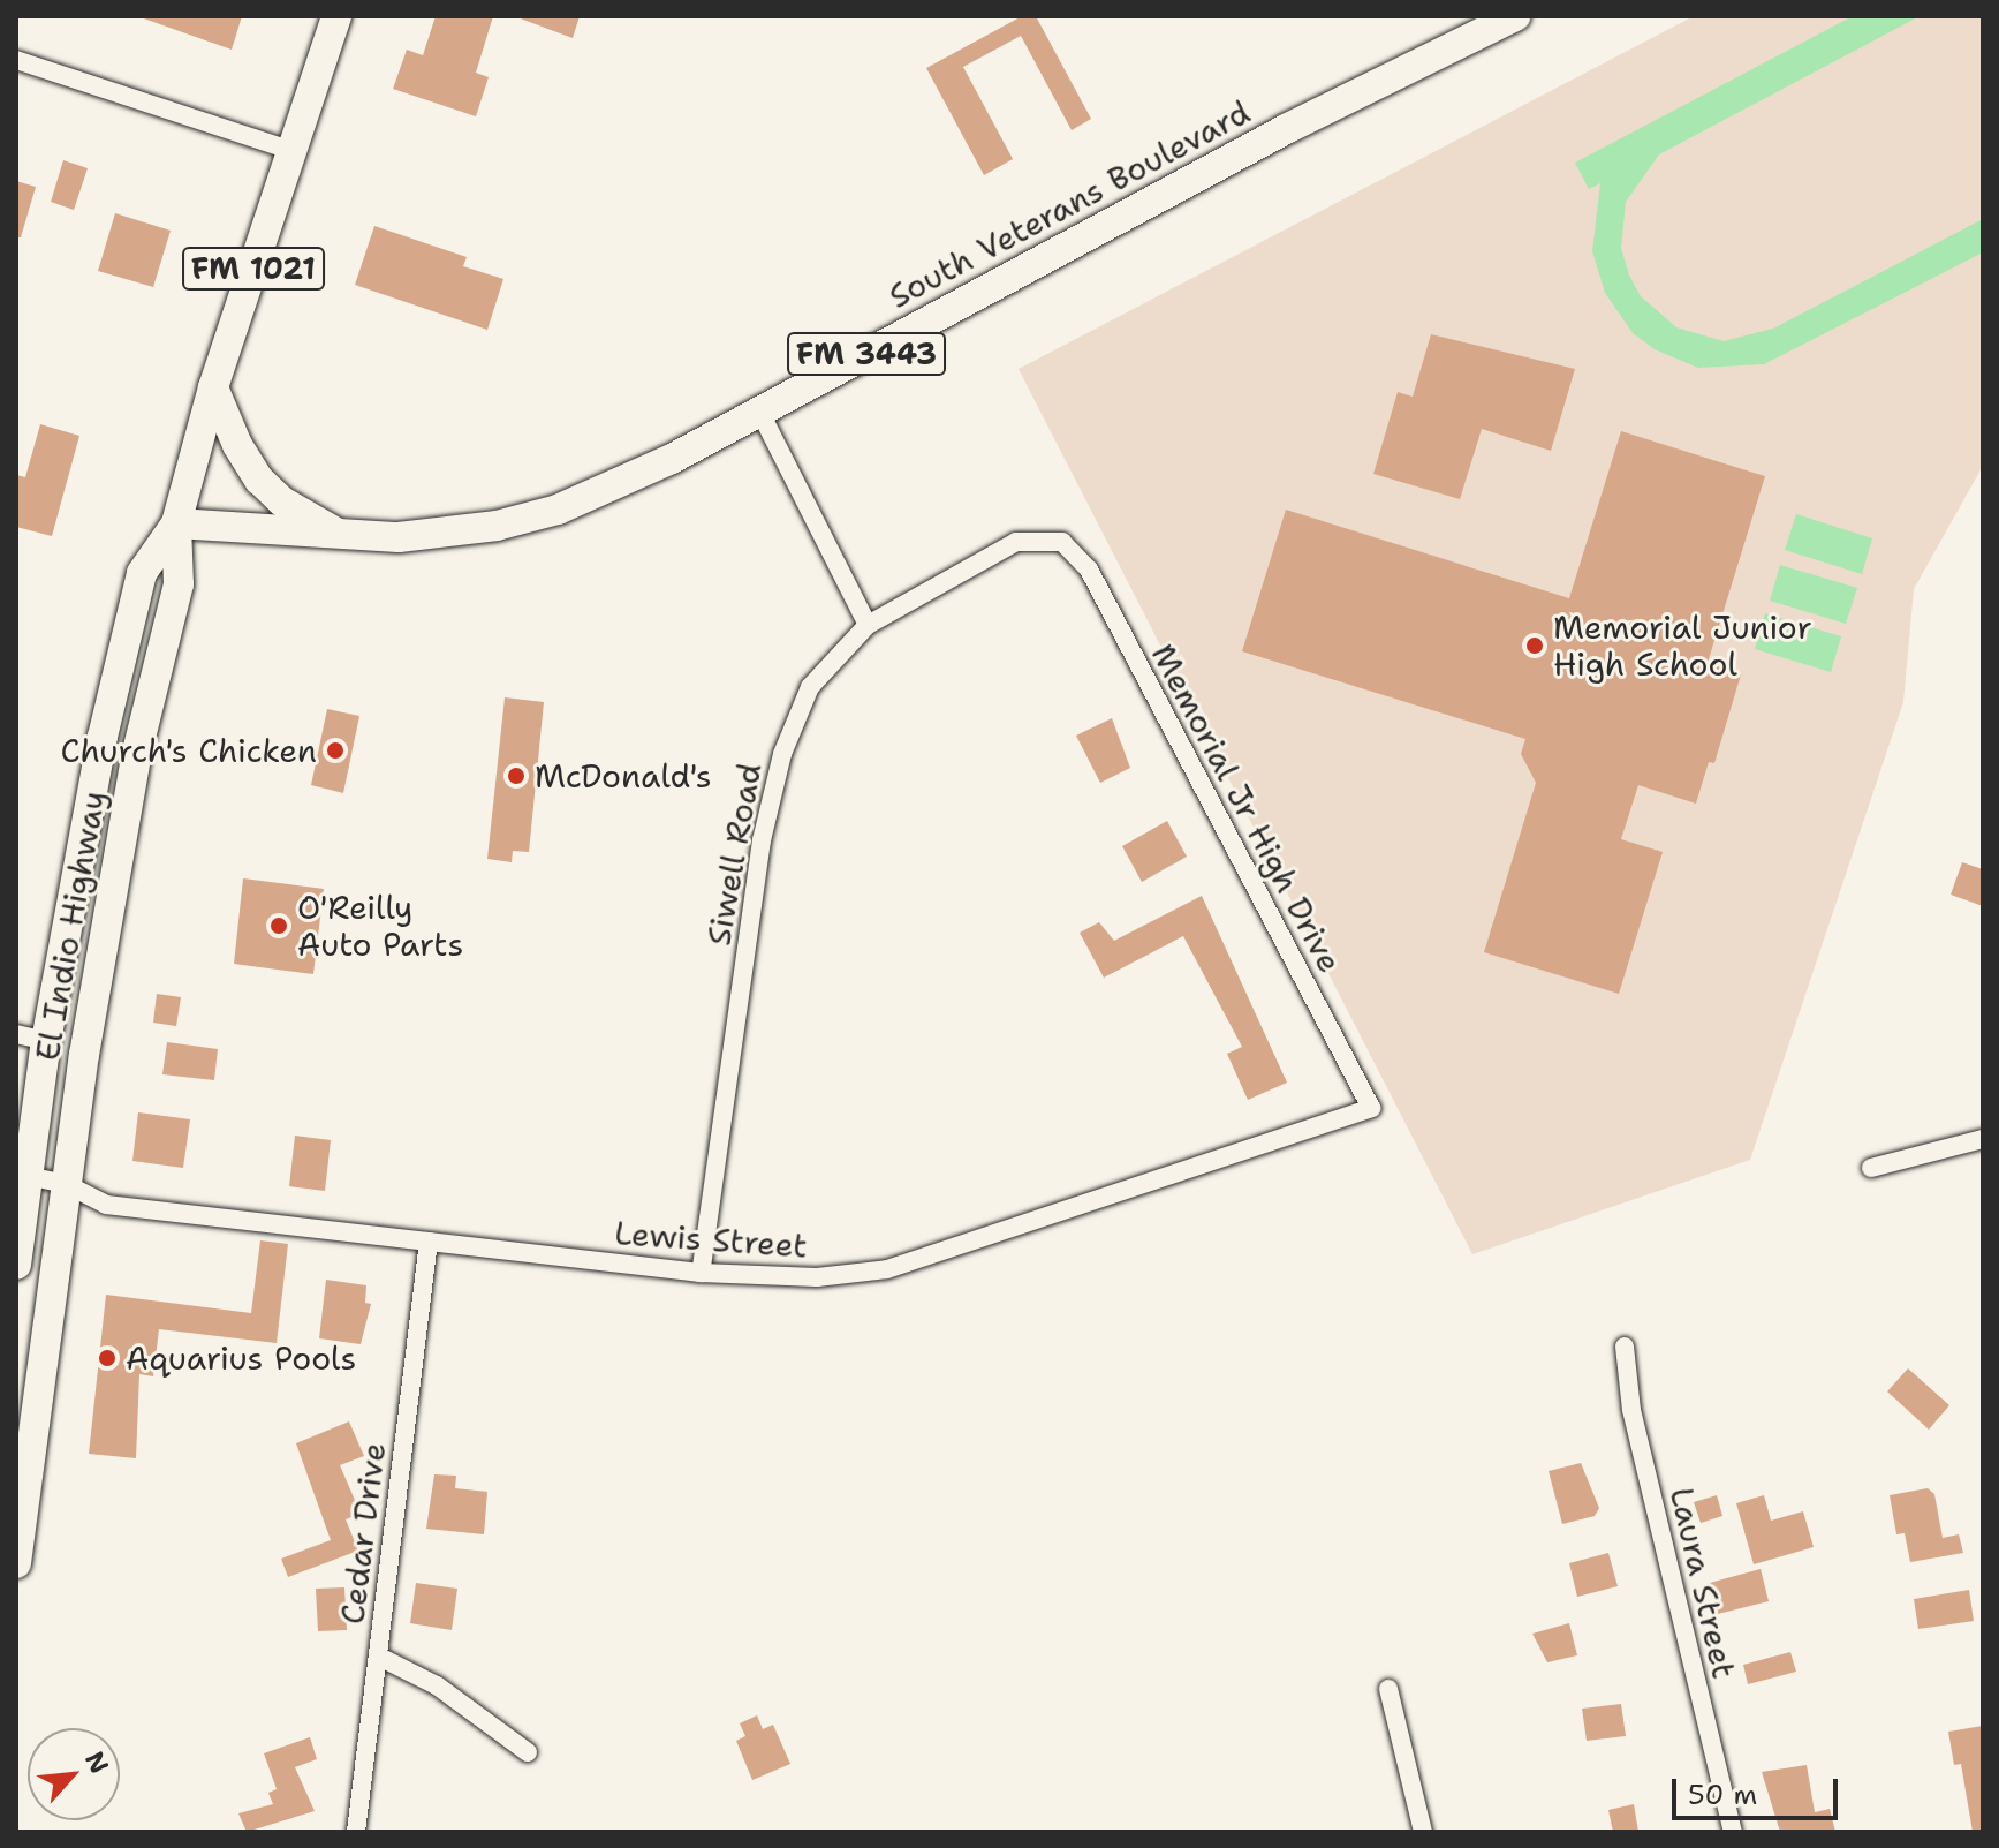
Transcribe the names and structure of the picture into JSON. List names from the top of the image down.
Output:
{
  "streets": {
    "main road": [
      "South Veterans Boulevard",
      "FM 1021",
      "FM 3443",
      "El Indio Highway"
    ],
    "street": [
      "Memorial Jr High Drive",
      "Siwell Road",
      "Lewis Street",
      "Cedar Drive",
      "Laura Street"
    ]
  },
  "crossings": [
    ["South Veterans Boulevard", "El Indio Highway"],
    ["Memorial Jr High Drive", "Siwell Road"],
    ["Memorial Jr High Drive", "Lewis Street"],
    ["Siwell Road", "Lewis Street"],
    ["El Indio Highway", "Lewis Street"],
    ["Lewis Street", "Cedar Drive"]
  ],
  "places": [
    "Memorial Junior High School",
    "Church's Chicken",
    "McDonald's",
    "O'Reilly Auto Parts",
    "Aquarius Pools"
  ],
  "scale_bar": "50 m",
  "north": "top right"
}
